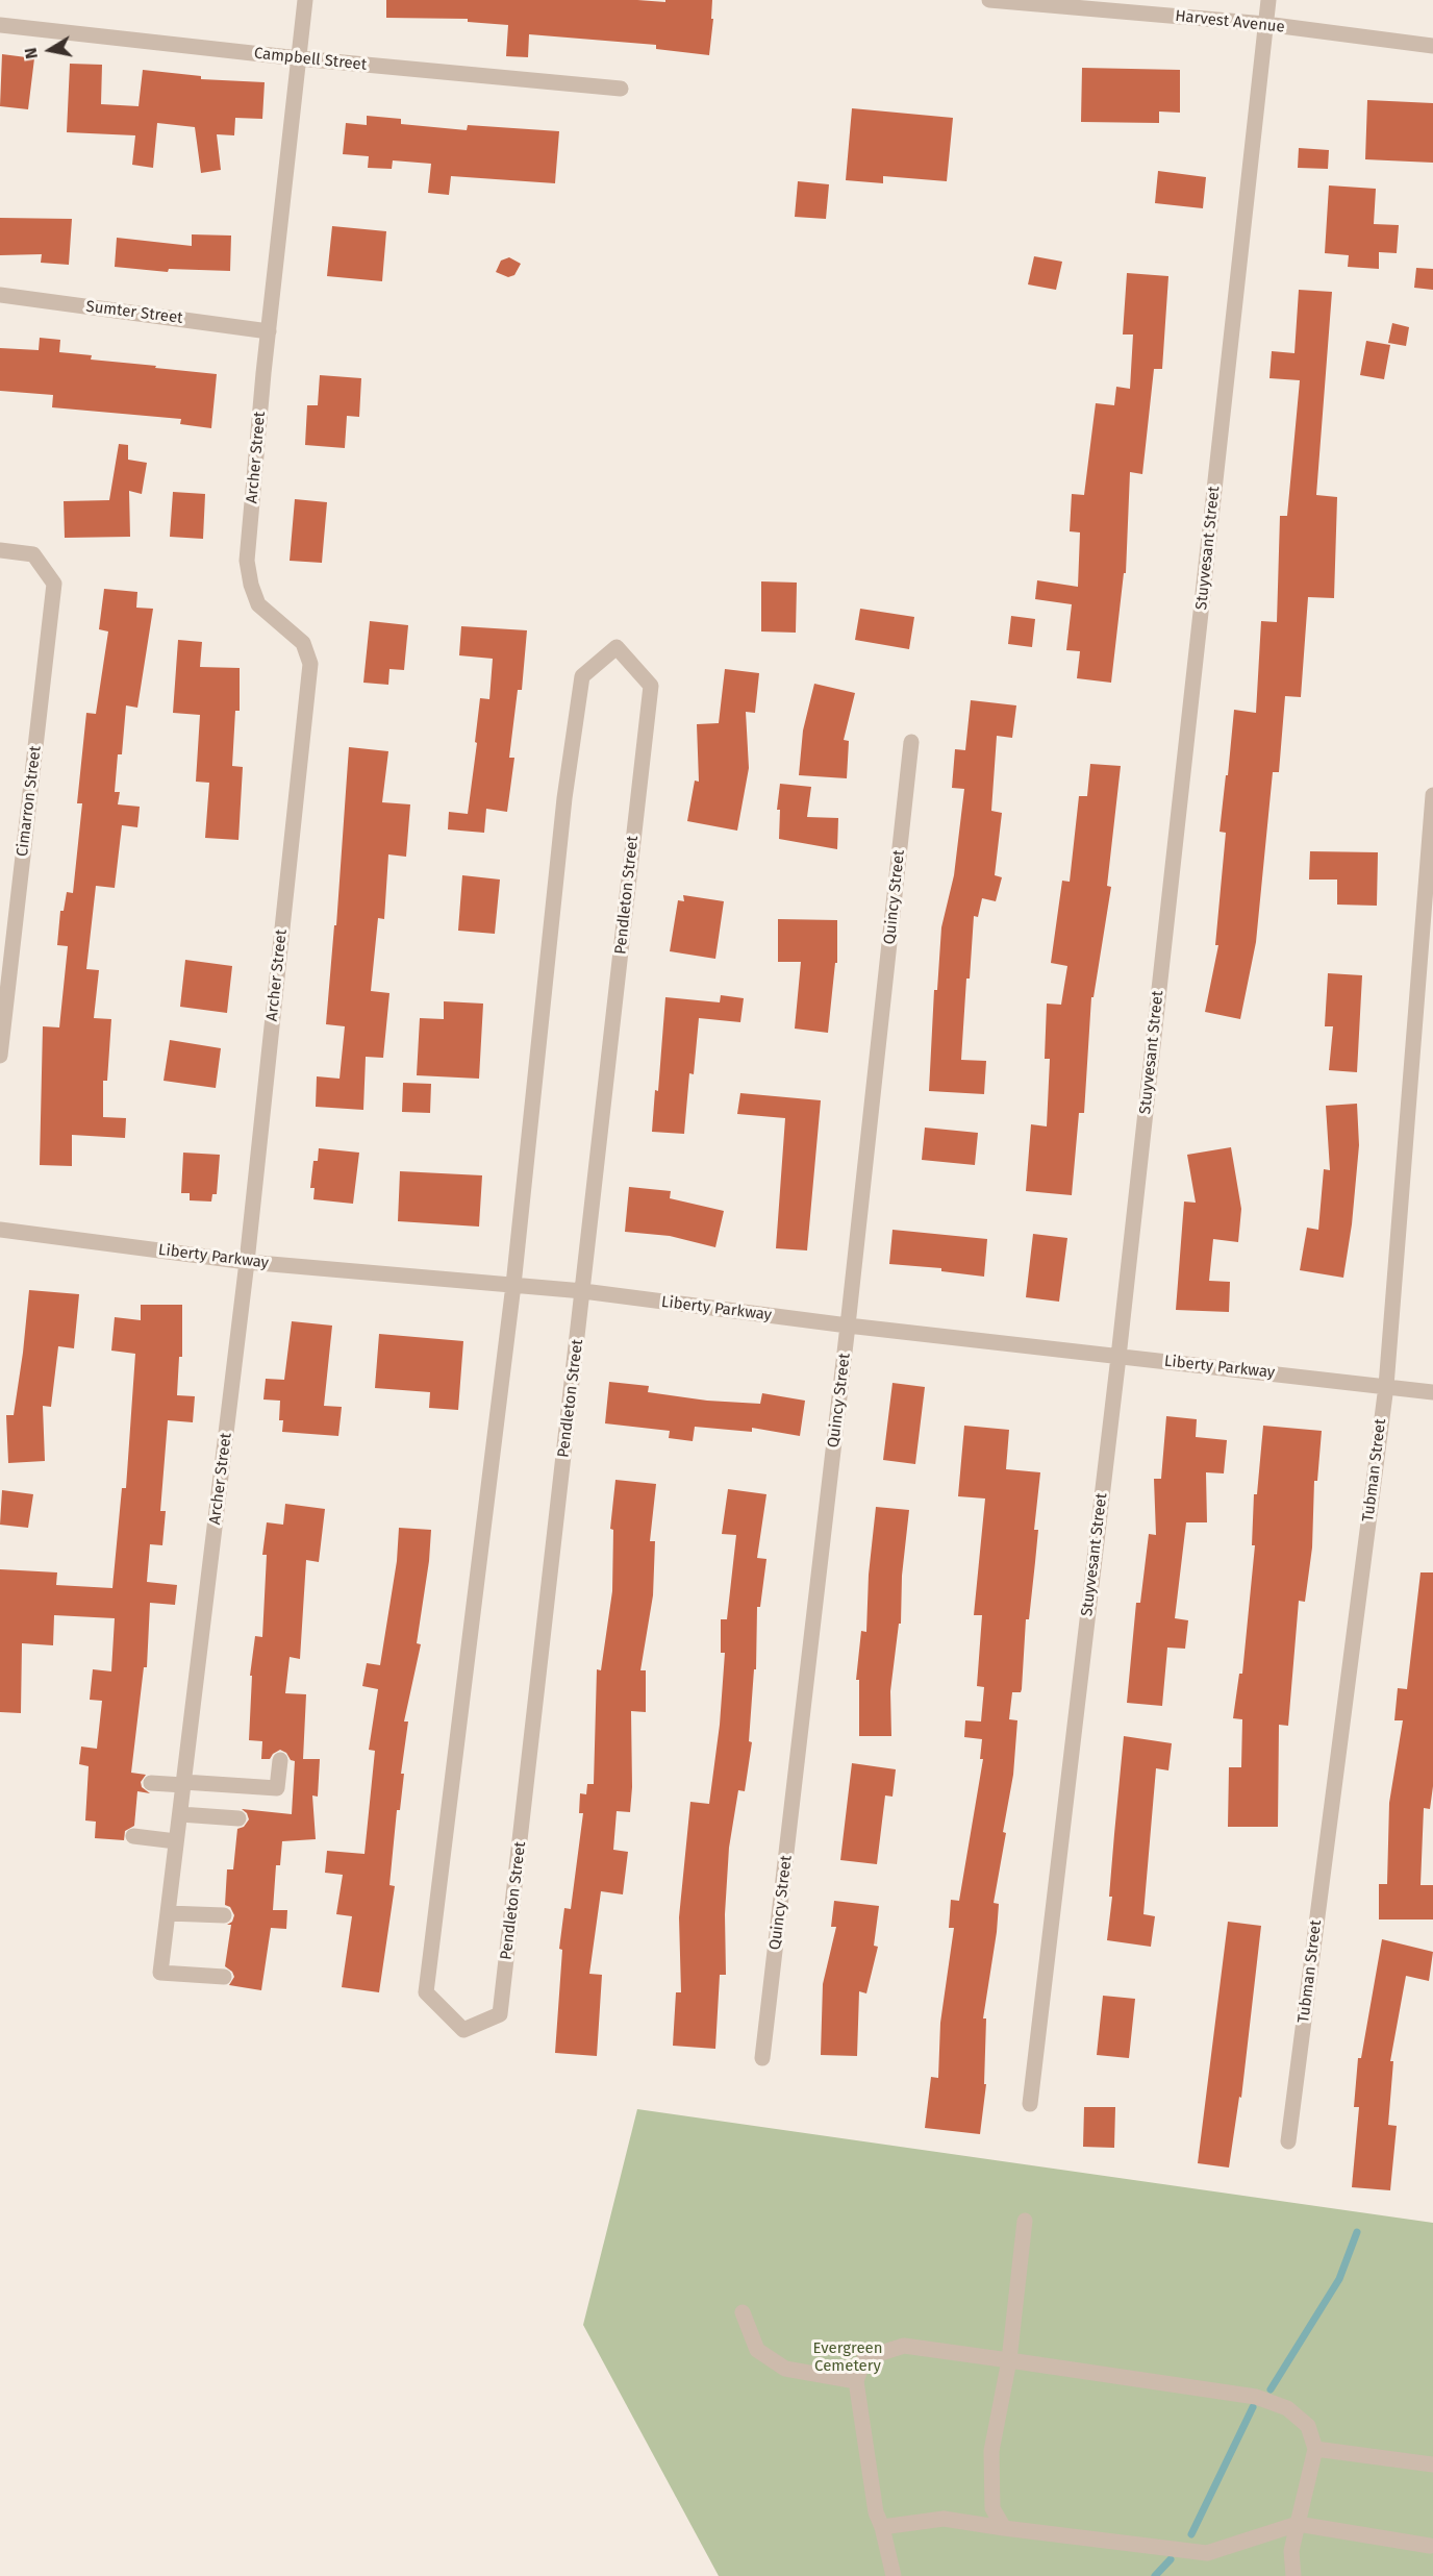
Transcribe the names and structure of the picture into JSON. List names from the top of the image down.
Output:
{
  "streets": {
    "street": [
      "Harvest Avenue",
      "Campbell Street",
      "Sumter Street",
      "Archer Street",
      "Stuyvesant Street",
      "Cimarron Street",
      "Pendleton Street",
      "Quincy Street",
      "Liberty Parkway",
      "Tubman Street"
    ]
  },
  "crossings": [
    ["Harvest Avenue", "Stuyvesant Street"],
    ["Campbell Street", "Archer Street"],
    ["Sumter Street", "Archer Street"],
    ["Archer Street", "Liberty Parkway"],
    ["Stuyvesant Street", "Liberty Parkway"],
    ["Pendleton Street", "Liberty Parkway"],
    ["Quincy Street", "Liberty Parkway"],
    ["Liberty Parkway", "Tubman Street"]
  ],
  "parks": ["Evergreen Cemetery"],
  "north": "left"
}
